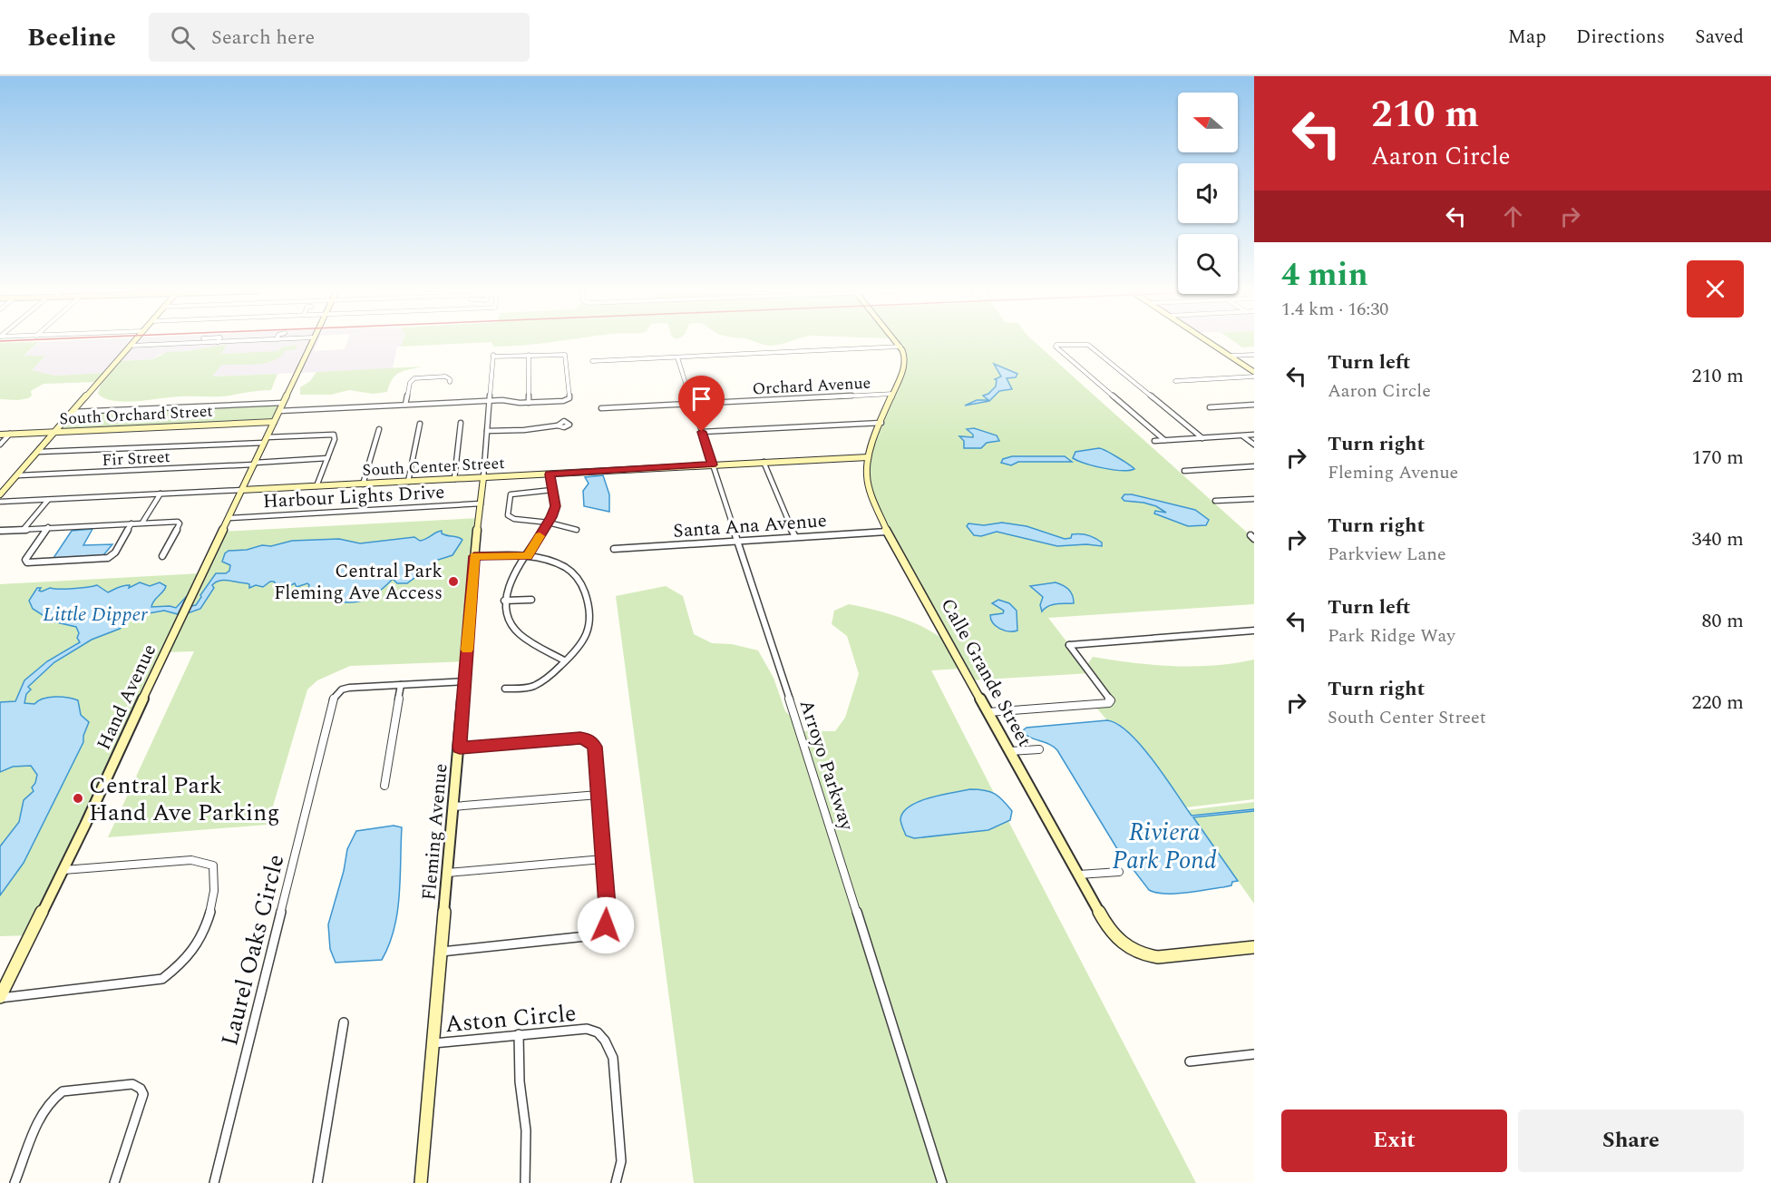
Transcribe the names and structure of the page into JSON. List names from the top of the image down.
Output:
{
  "streets": {
    "street": [
      "Orchard Avenue",
      "South Orchard Street",
      "Fir Street",
      "South Center Street",
      "Harbour Lights Drive",
      "Santa Ana Avenue",
      "Calle Grande Street",
      "Hand Avenue",
      "Arroyo Parkway",
      "Fleming Avenue",
      "Laurel Oaks Circle",
      "Aston Circle"
    ]
  },
  "crossings": [
    ["Orchard Avenue", "Calle Grande Street"],
    ["Orchard Avenue", "Arroyo Parkway"],
    ["South Orchard Street", "Hand Avenue"],
    ["Fir Street", "Hand Avenue"],
    ["South Center Street", "Calle Grande Street"],
    ["South Center Street", "Hand Avenue"],
    ["South Center Street", "Arroyo Parkway"],
    ["South Center Street", "Fleming Avenue"],
    ["Harbour Lights Drive", "Hand Avenue"],
    ["Harbour Lights Drive", "Fleming Avenue"],
    ["Santa Ana Avenue", "Calle Grande Street"],
    ["Santa Ana Avenue", "Arroyo Parkway"],
    ["Fleming Avenue", "Laurel Oaks Circle"],
    ["Fleming Avenue", "Aston Circle"]
  ],
  "water": ["Little Dipper", "Riviera Park Pond"],
  "places": ["Central Park Fleming Ave Access", "Central Park Hand Ave Parking"],
  "north": "left",
  "page": {
    "header": "Beeline",
    "search": "Search here",
    "nav": ["Map", "Directions", "Saved"],
    "turn": ["210 m", "Aaron Circle"],
    "heading": ["4 min", "1.4 km · 16:30"],
    "list": [
      {
        "name": "Turn left",
        "note": "Aaron Circle",
        "value": "210 m"
      },
      {
        "name": "Turn right",
        "note": "Fleming Avenue",
        "value": "170 m"
      },
      {
        "name": "Turn right",
        "note": "Parkview Lane",
        "value": "340 m"
      },
      {
        "name": "Turn left",
        "note": "Park Ridge Way",
        "value": "80 m"
      },
      {
        "name": "Turn right",
        "note": "South Center Street",
        "value": "220 m"
      }
    ],
    "buttons": ["Exit", "Share"]
  }
}
